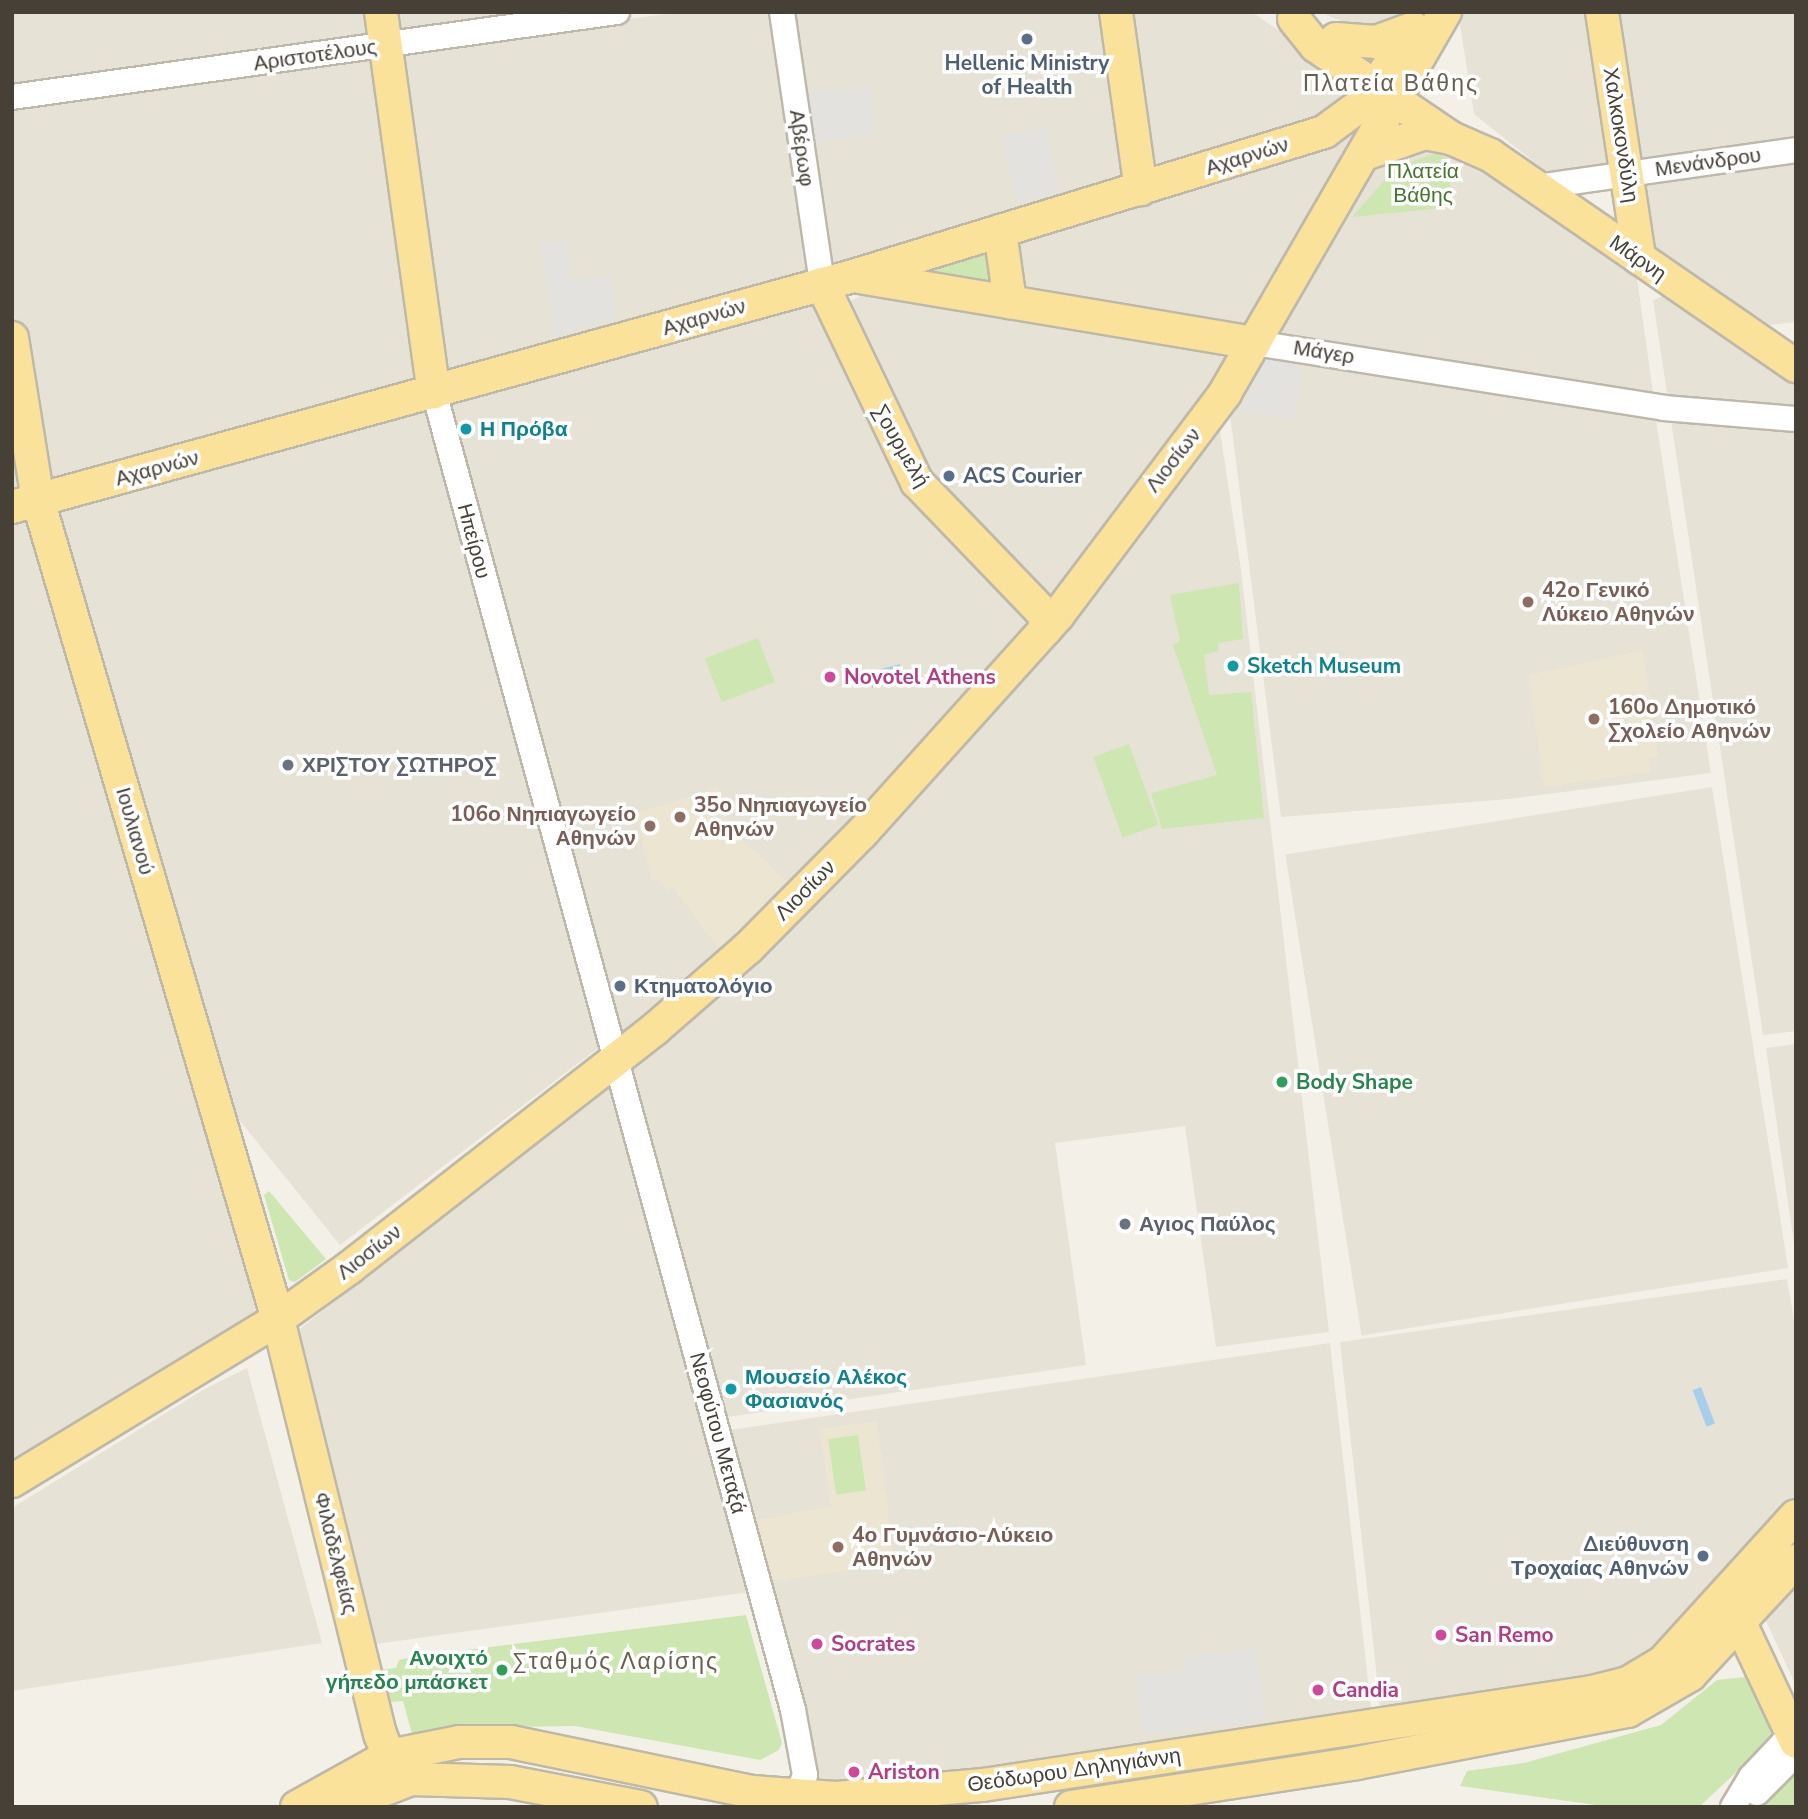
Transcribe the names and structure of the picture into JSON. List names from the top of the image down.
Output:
{
  "streets": {
    "main road": [
      "Χαλκοκονδύλη",
      "Αχαρνών",
      "Μάρνη",
      "Μάγερ",
      "Σουρμελή",
      "Λιοσίων",
      "Ηπείρου",
      "Ιουλιανού",
      "Φιλαδελφείας",
      "Θεόδωρου Δηληγιάννη"
    ],
    "street": [
      "Αριστοτέλους",
      "Αβέρωφ",
      "Μενάνδρου",
      "Νεοφύτου Μεταξά"
    ]
  },
  "crossings": [
    ["Αριστοτέλους", "Ηπείρου"],
    ["Χαλκοκονδύλη", "Μενάνδρου"],
    ["Χαλκοκονδύλη", "Μάρνη"],
    ["Αβέρωφ", "Αχαρνών"],
    ["Αβέρωφ", "Σουρμελή"],
    ["Αχαρνών", "Μάρνη"],
    ["Αχαρνών", "Μάγερ"],
    ["Αχαρνών", "Σουρμελή"],
    ["Αχαρνών", "Λιοσίων"],
    ["Αχαρνών", "Ηπείρου"],
    ["Αχαρνών", "Ιουλιανού"],
    ["Μενάνδρου", "Μάρνη"],
    ["Μάρνη", "Λιοσίων"],
    ["Μάγερ", "Λιοσίων"],
    ["Σουρμελή", "Λιοσίων"],
    ["Λιοσίων", "Ηπείρου"],
    ["Λιοσίων", "Ιουλιανού"],
    ["Λιοσίων", "Νεοφύτου Μεταξά"],
    ["Λιοσίων", "Φιλαδελφείας"],
    ["Ηπείρου", "Νεοφύτου Μεταξά"],
    ["Ιουλιανού", "Φιλαδελφείας"],
    ["Νεοφύτου Μεταξά", "Θεόδωρου Δηληγιάννη"],
    ["Φιλαδελφείας", "Θεόδωρου Δηληγιάννη"]
  ],
  "districts": ["Πλατεία Βάθης", "Σταθμός Λαρίσης"],
  "parks": ["Πλατεία Βάθης"],
  "places": [
    "Hellenic Ministry of Health",
    "Η Πρόβα",
    "ACS Courier",
    "42ο Γενικό Λύκειο Αθηνών",
    "Sketch Museum",
    "Novotel Athens",
    "160ο Δημοτικό Σχολείο Αθηνών",
    "ΧΡΙΣΤΟΥ ΣΩΤΗΡΟΣ",
    "35ο Νηπιαγωγείο Αθηνών",
    "106ο Νηπιαγωγείο Αθηνών",
    "Κτηματολόγιο",
    "Body Shape",
    "Αγιος Παύλος",
    "Μουσείο Αλέκος Φασιανός",
    "4ο Γυμνάσιο-Λύκειο Αθηνών",
    "Διεύθυνση Τροχαίας Αθηνών",
    "San Remo",
    "Socrates",
    "Ανοιχτό γήπεδο μπάσκετ",
    "Candia",
    "Ariston"
  ]
}
